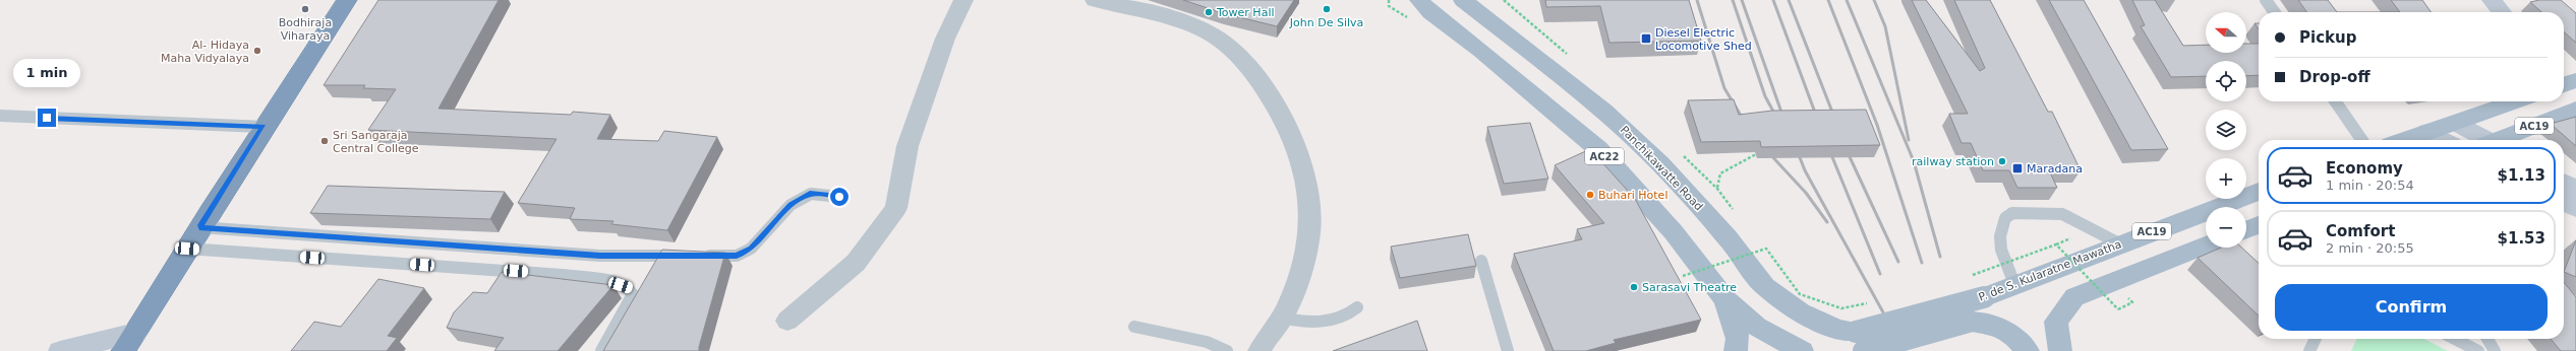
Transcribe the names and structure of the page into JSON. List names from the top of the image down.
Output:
{
  "streets": {
    "main road": [
      "AC19",
      "AC22",
      "Panchikawatte Road",
      "P. de S. Kularatne Mawatha"
    ]
  },
  "crossings": [
    ["Panchikawatte Road", "P. de S. Kularatne Mawatha"]
  ],
  "places": {
    "other": [
      "Bodhiraja Viharaya",
      "John De Silva",
      "Tower Hall",
      "Al- Hidaya Maha Vidyalaya",
      "Sri Sangaraja Central College",
      "railway station",
      "Buhari Hotel",
      "Sarasavi Theatre"
    ],
    "transit": ["Diesel Electric Locomotive Shed", "Maradana"]
  },
  "north": "left",
  "page": {
    "map_buttons": ["+", "−"],
    "banner": ["Pickup", "Drop-off"],
    "bubble": "1 min",
    "list": [
      {
        "name": "Economy",
        "note": "1 min · 20:54",
        "value": "$1.13"
      },
      {
        "name": "Comfort",
        "note": "2 min · 20:55",
        "value": "$1.53"
      }
    ],
    "buttons": "Confirm"
  }
}
